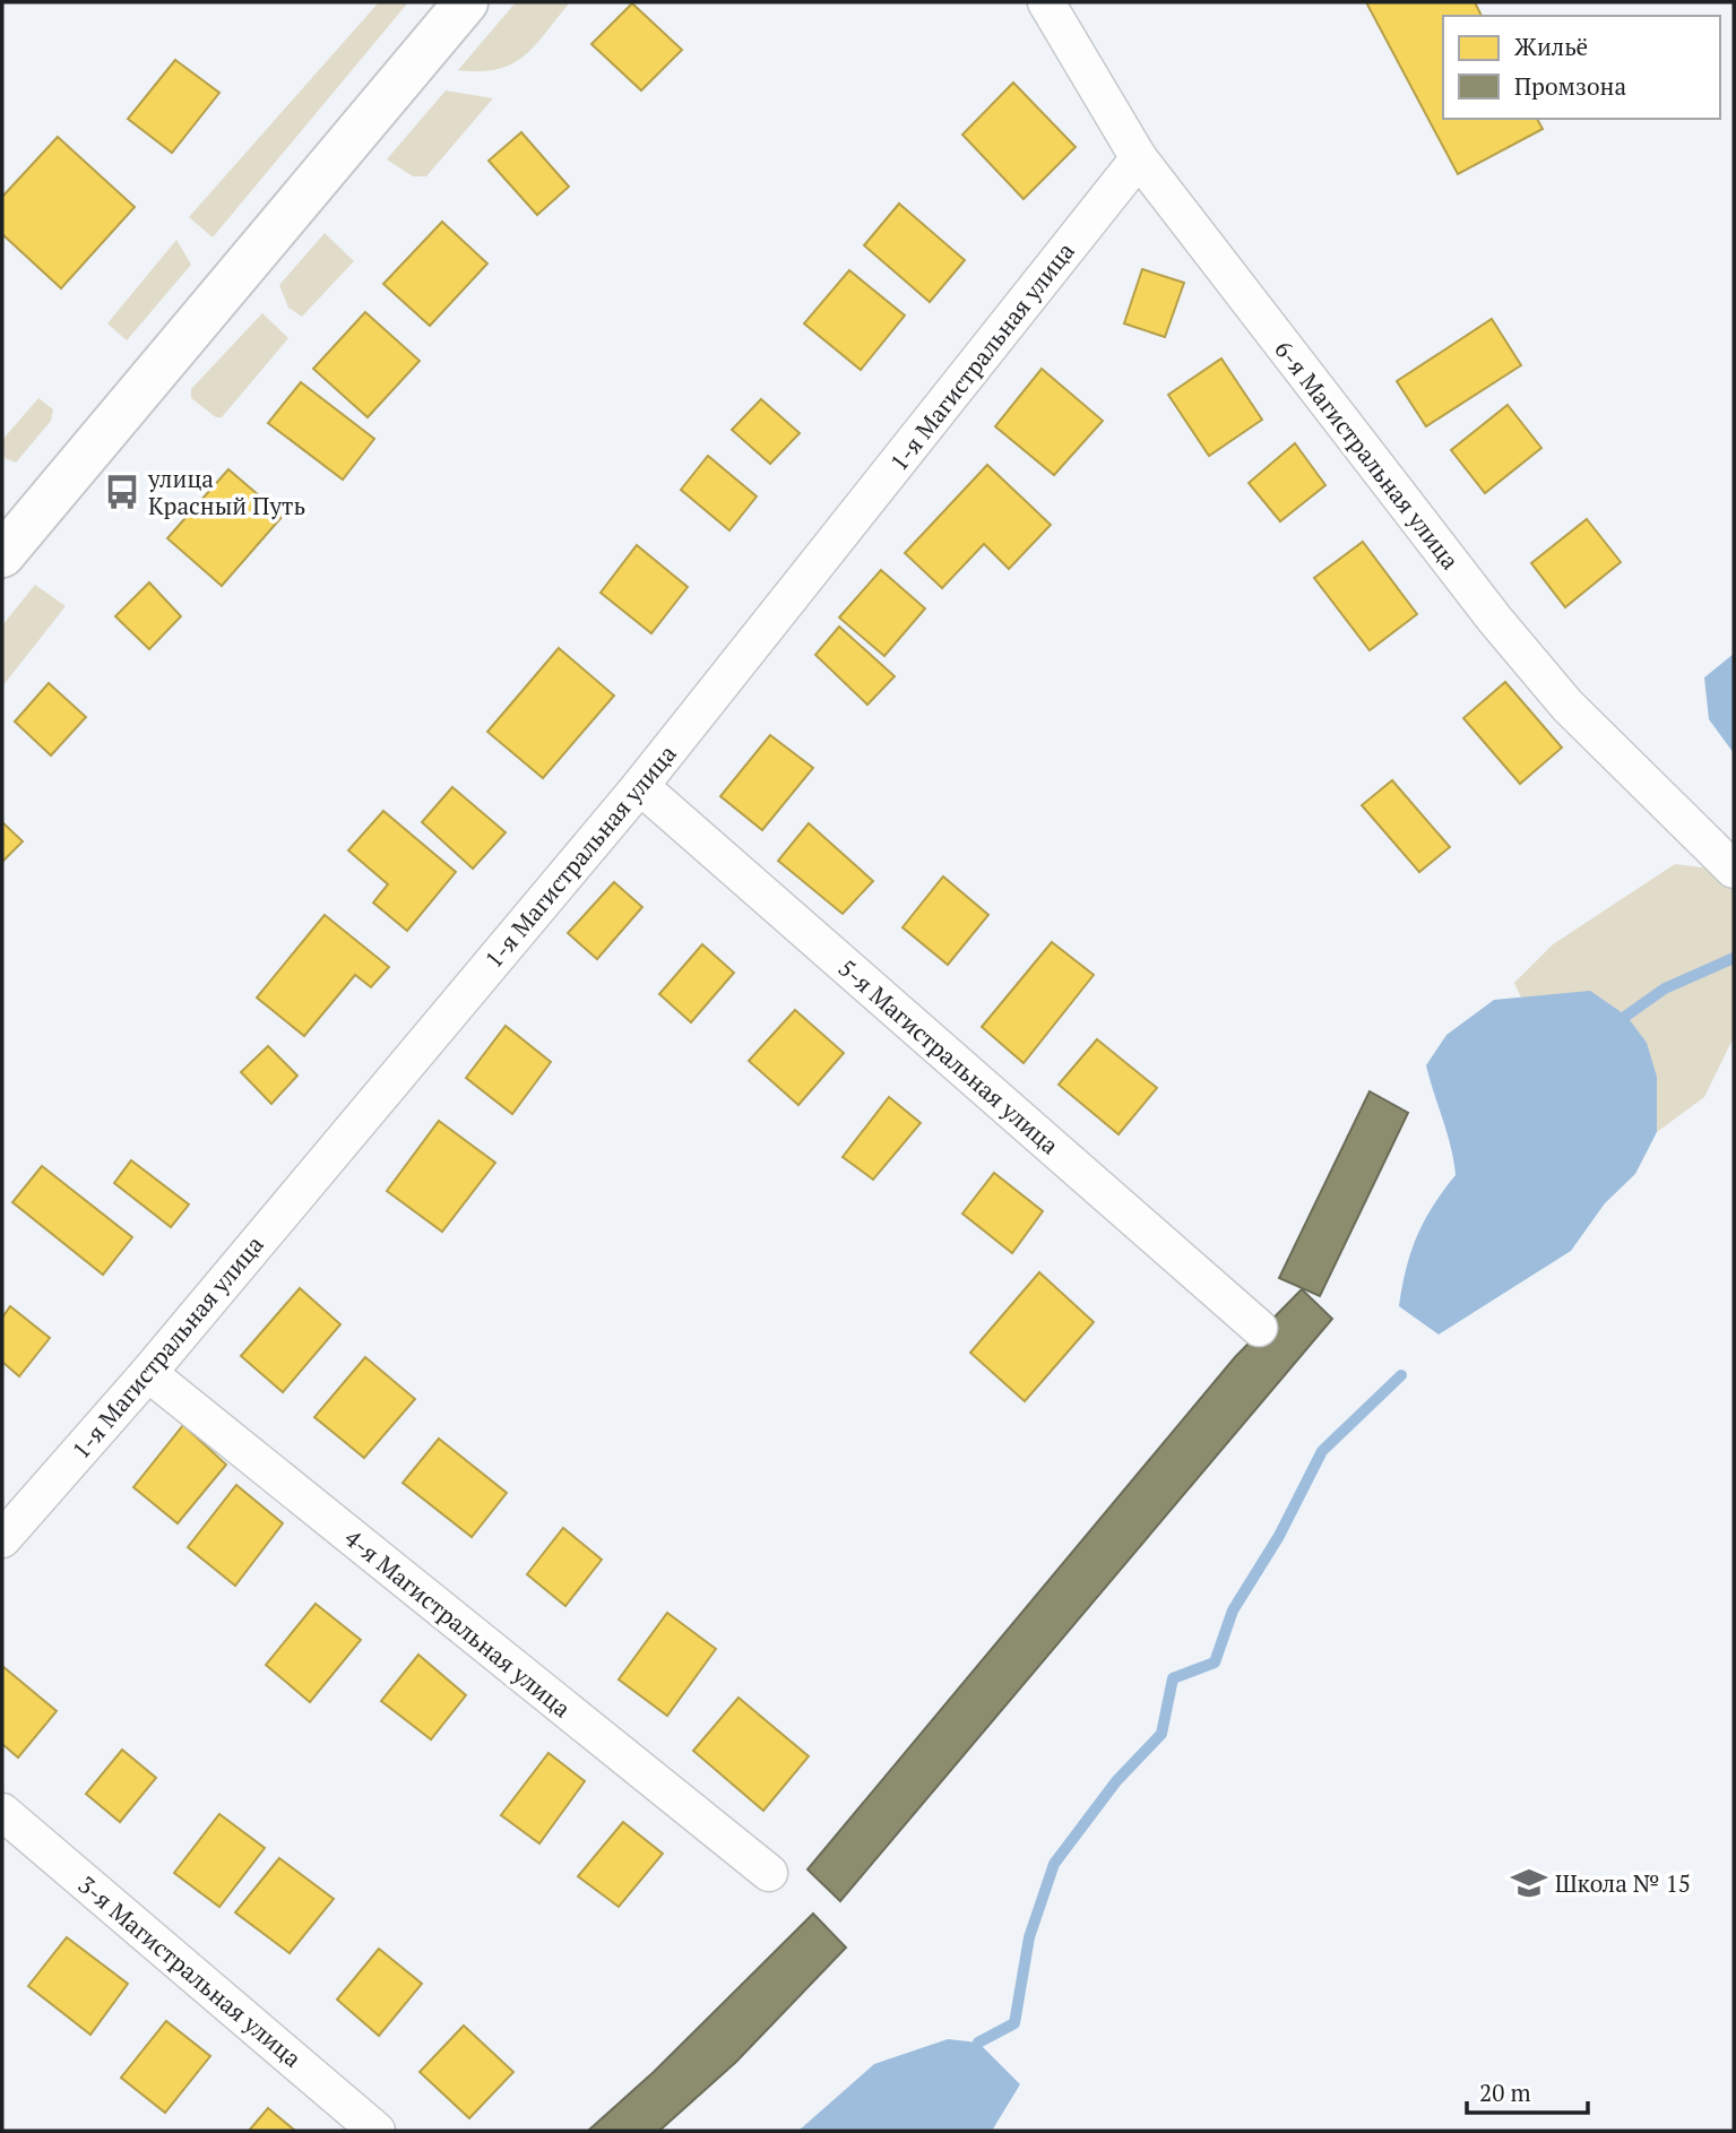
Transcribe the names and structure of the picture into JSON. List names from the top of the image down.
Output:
{
  "streets": {
    "street": [
      "1-я Магистральная улица",
      "6-я Магистральная улица",
      "5-я Магистральная улица",
      "4-я Магистральная улица",
      "3-я Магистральная улица"
    ]
  },
  "crossings": [
    ["1-я Магистральная улица", "6-я Магистральная улица"],
    ["1-я Магистральная улица", "5-я Магистральная улица"],
    ["1-я Магистральная улица", "4-я Магистральная улица"]
  ],
  "places": {
    "bus stop": ["улица Красный Путь"],
    "school or university": ["Школа № 15"]
  },
  "legend": ["Жильё", "Промзона"],
  "scale_bar": "20 m"
}
